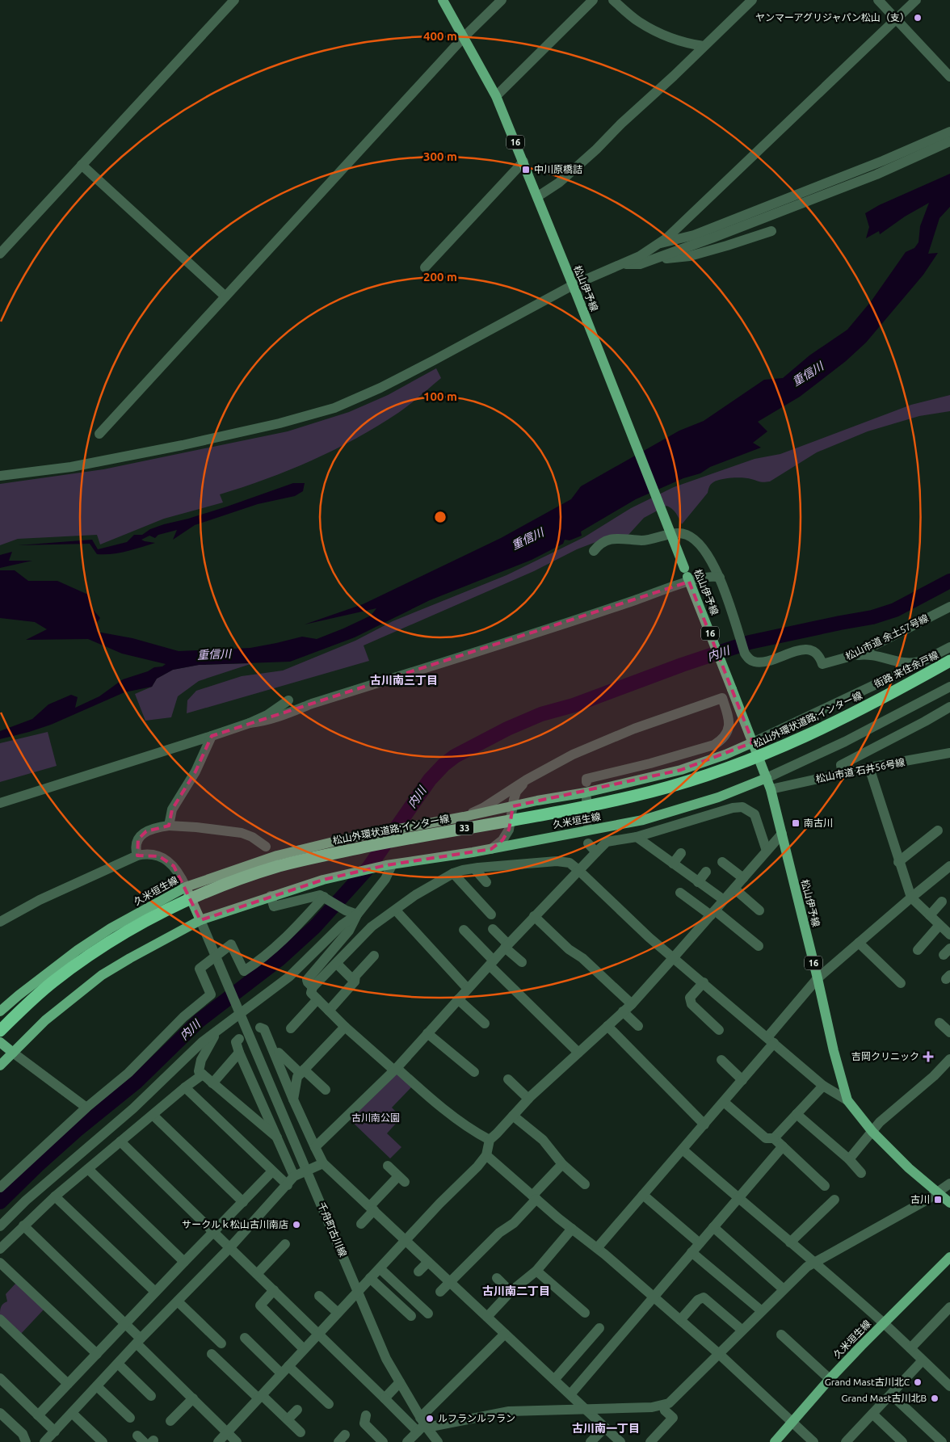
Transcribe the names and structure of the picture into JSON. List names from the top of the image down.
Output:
{
  "streets": {
    "highway": ["松山外環状道路;インター線", "33"],
    "main road": ["16", "松山伊予線", "久米垣生線"],
    "street": [
      "松山市道 余土57号線",
      "街路 来住余戸線",
      "松山市道 石井56号線",
      "千舟町古川線"
    ]
  },
  "crossings": [
    ["松山伊予線", "街路 来住余戸線"],
    ["松山伊予線", "松山市道 石井56号線"],
    ["松山伊予線", "久米垣生線"]
  ],
  "districts": ["古川南三丁目", "古川南二丁目", "古川南一丁目"],
  "water": ["重信川", "内川"],
  "parks": ["古川南公園"],
  "places": {
    "other": [
      "ヤンマーアグリジャパン松山（支）",
      "サークルｋ松山古川南店",
      "Grand Mast古川北C",
      "Grand Mast古川北B",
      "ルフランルフラン"
    ],
    "transit": ["中川原橋詰", "南古川", "古川"],
    "health": ["吉岡クリニック"]
  },
  "rings": [
    "400 m",
    "300 m",
    "200 m",
    "100 m"
  ]
}
